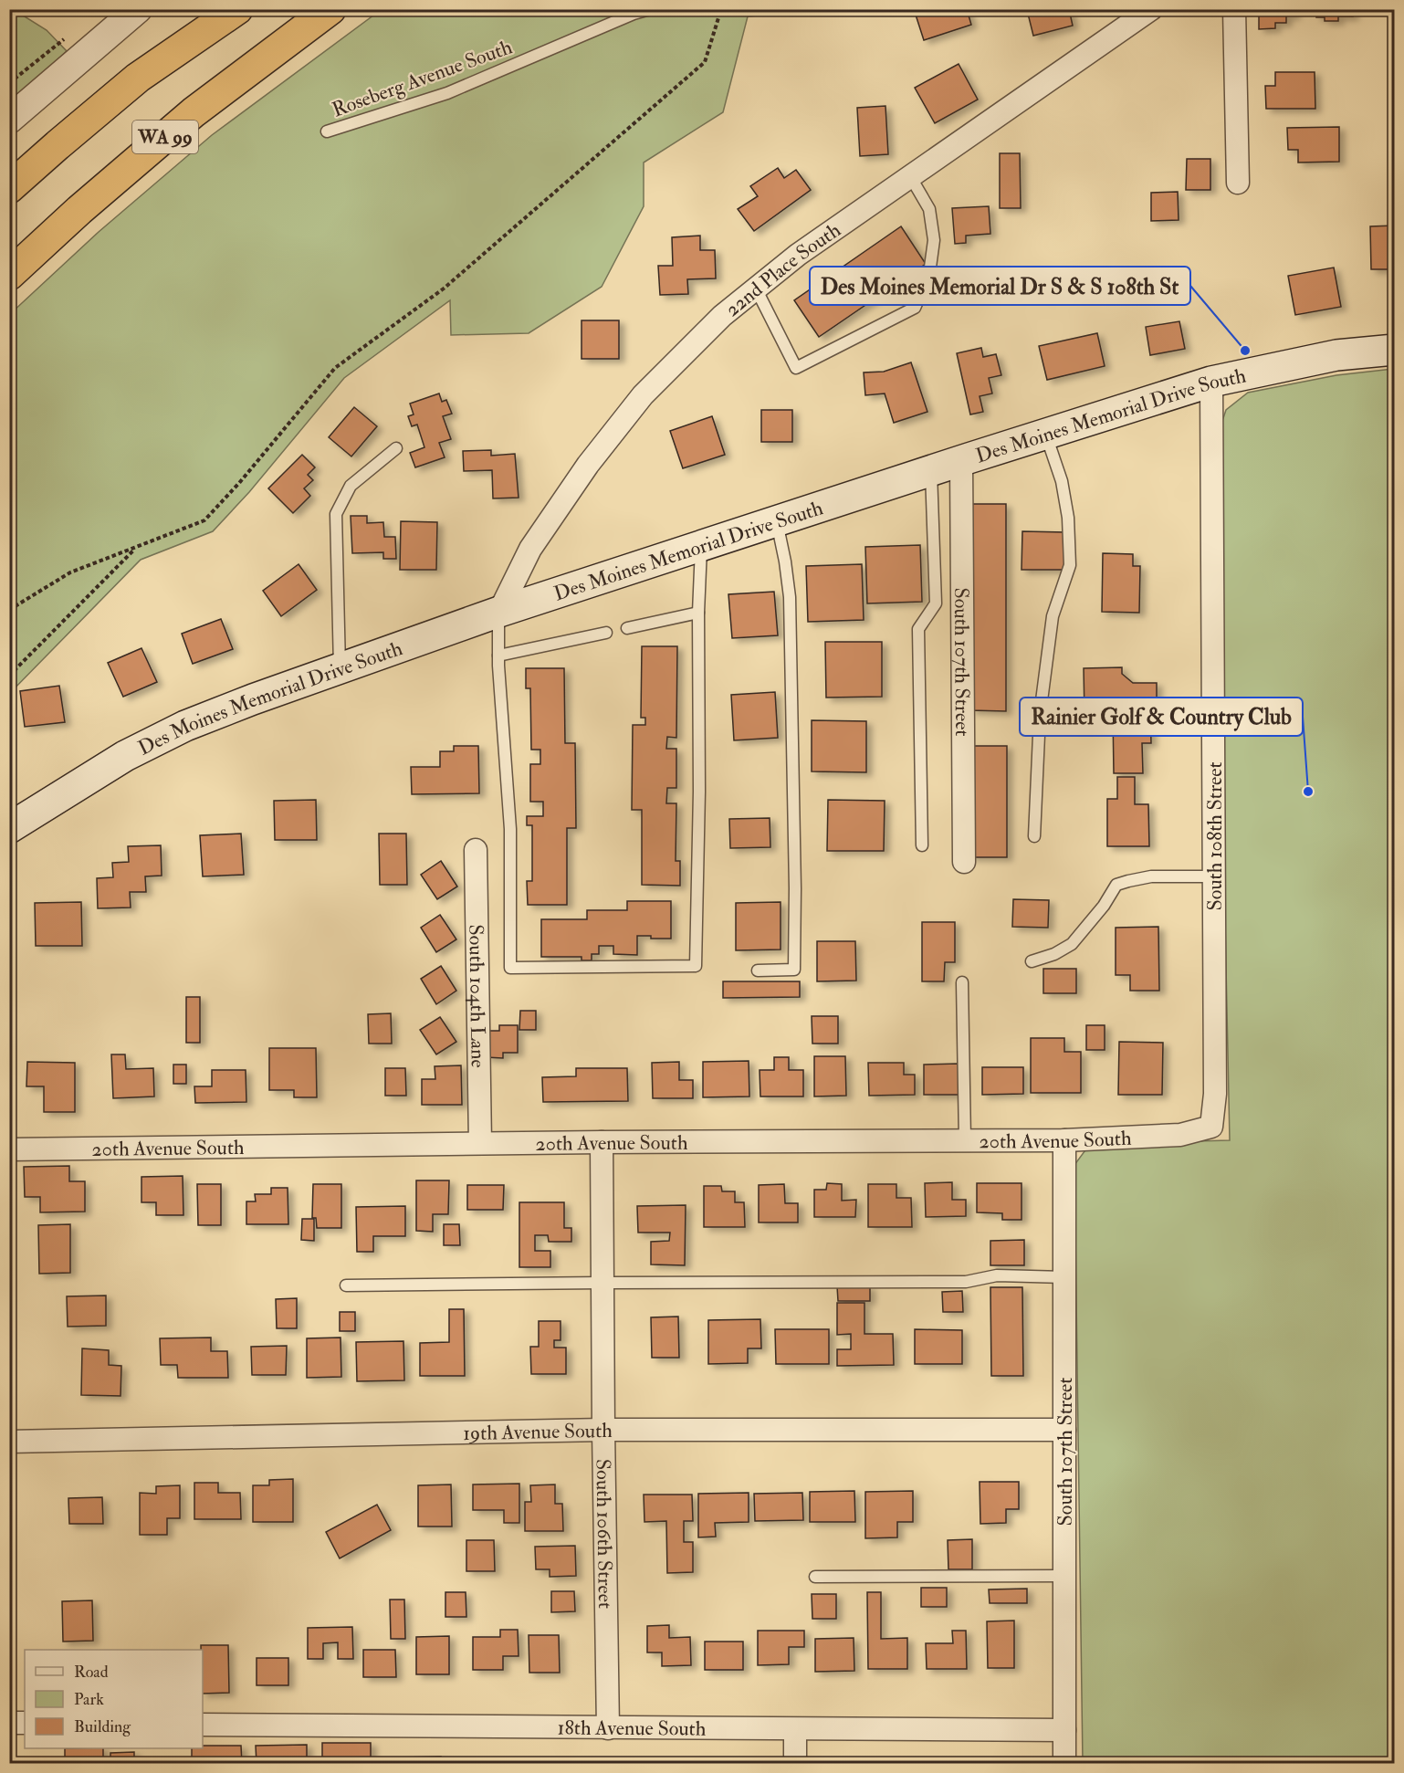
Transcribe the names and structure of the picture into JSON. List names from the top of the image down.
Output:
{
  "streets": {
    "highway": ["WA 99"],
    "main road": ["Des Moines Memorial Drive South"],
    "street": [
      "22nd Place South",
      "South 107th Street",
      "South 108th Street",
      "South 104th Lane",
      "20th Avenue South",
      "19th Avenue South",
      "South 106th Street",
      "18th Avenue South"
    ],
    "lane": ["Roseberg Avenue South"]
  },
  "crossings": [
    ["22nd Place South", "Des Moines Memorial Drive South"],
    ["Des Moines Memorial Drive South", "South 107th Street"],
    ["Des Moines Memorial Drive South", "South 108th Street"],
    ["South 107th Street", "20th Avenue South"],
    ["South 107th Street", "19th Avenue South"],
    ["South 107th Street", "18th Avenue South"],
    ["South 108th Street", "20th Avenue South"],
    ["South 104th Lane", "20th Avenue South"],
    ["20th Avenue South", "South 106th Street"],
    ["19th Avenue South", "South 106th Street"],
    ["South 106th Street", "18th Avenue South"]
  ],
  "places": ["Des Moines Memorial Dr S & S 108th St", "Rainier Golf & Country Club"],
  "legend": ["Road", "Park", "Building"]
}
